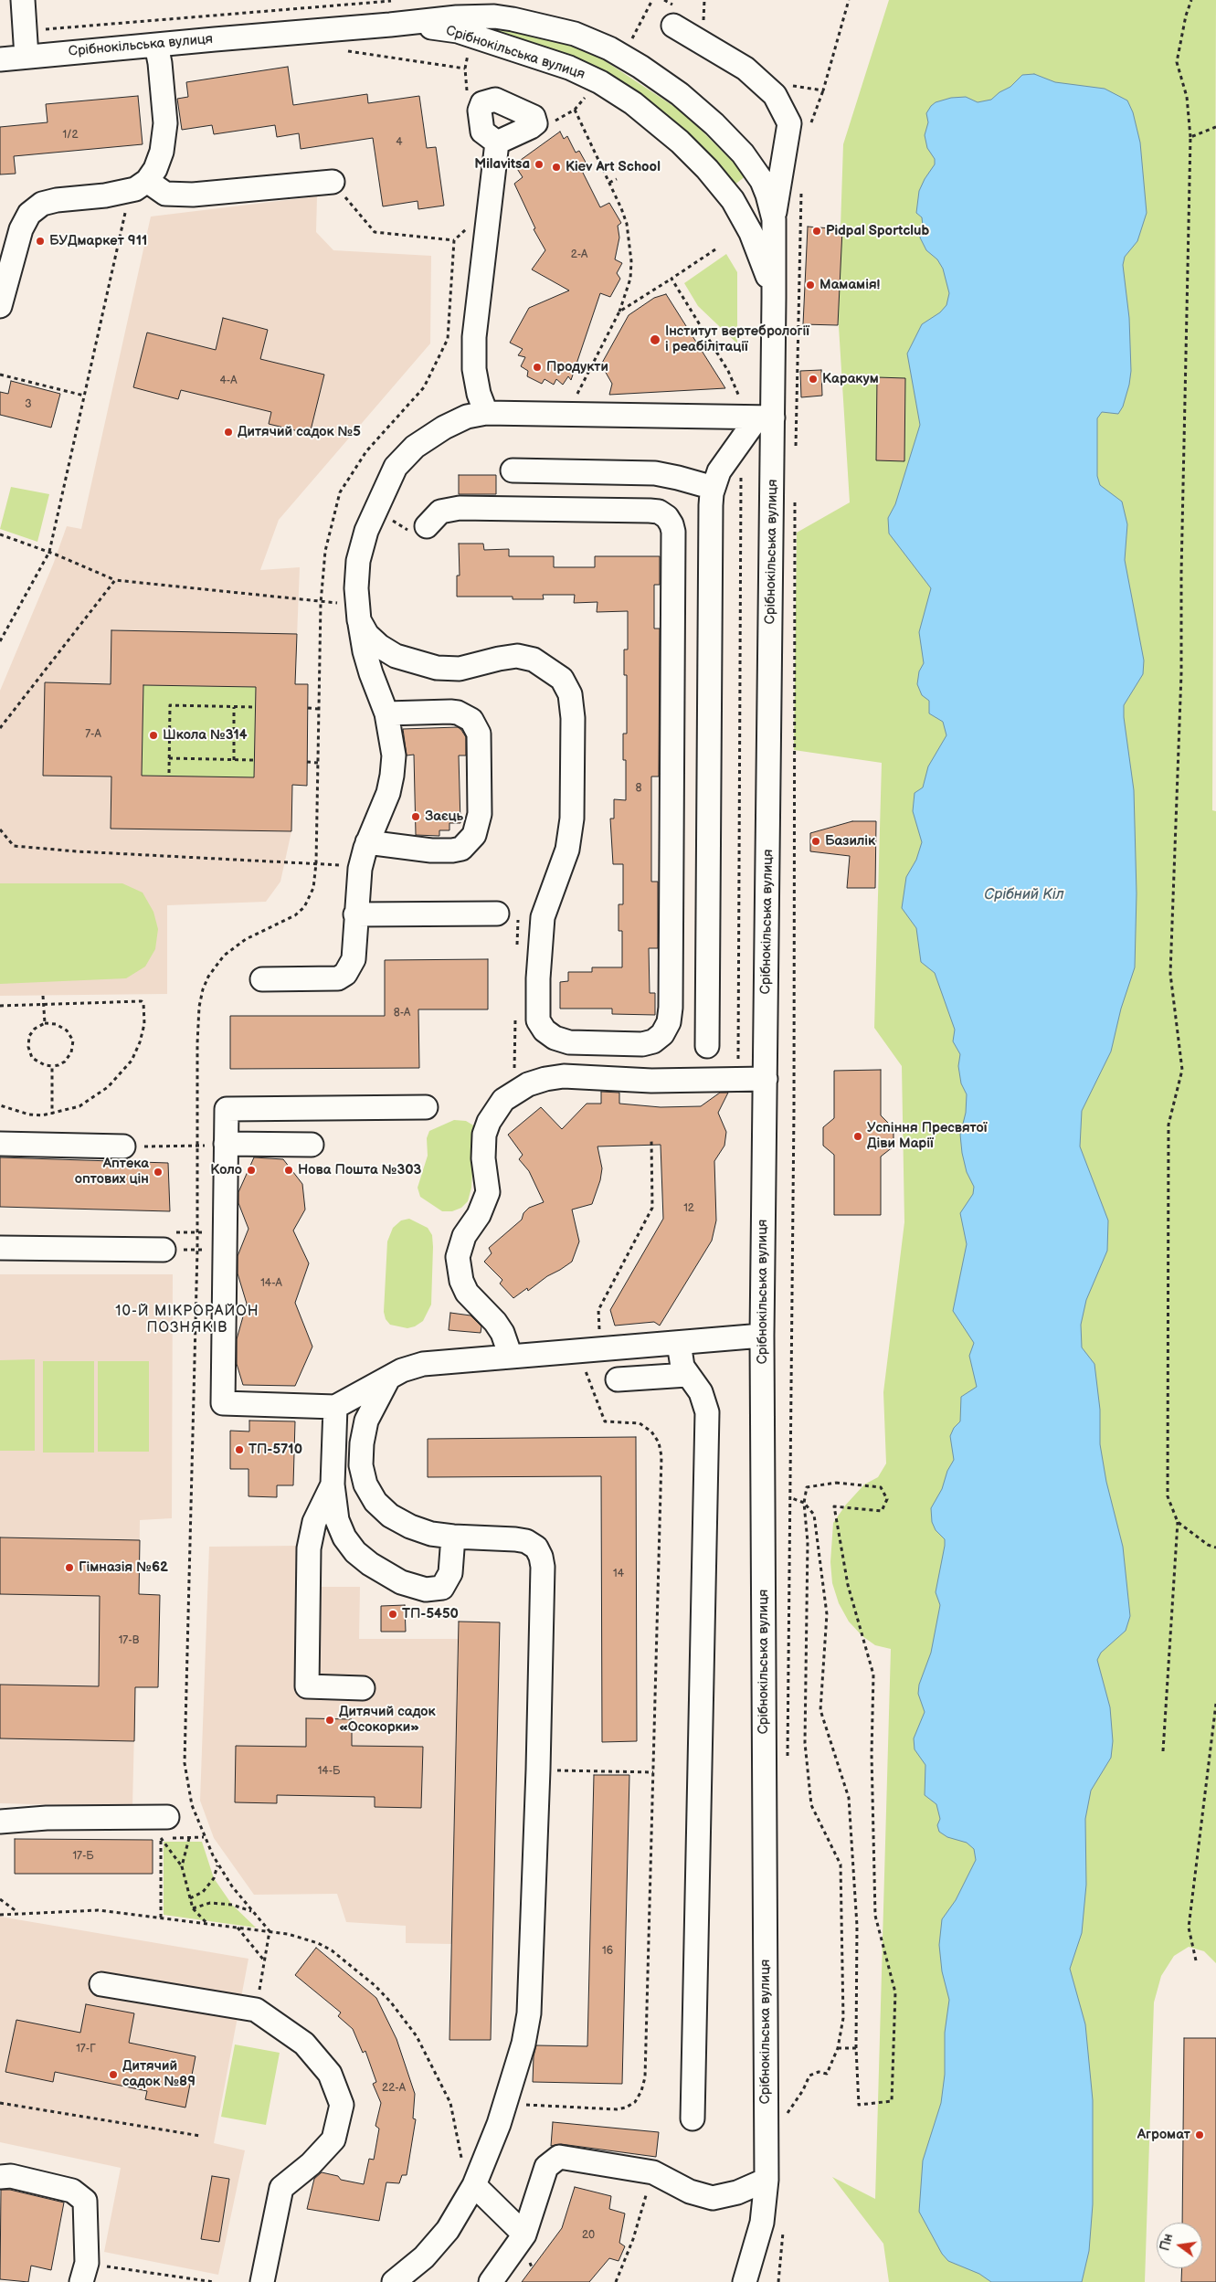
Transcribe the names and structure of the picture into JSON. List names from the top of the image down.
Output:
{
  "streets": {
    "street": ["Срібнокільська вулиця"]
  },
  "districts": ["10-Й МІКРОРАЙОН ПОЗНЯКІВ"],
  "water": ["Срібний Кіл"],
  "places": [
    "Milavitsa",
    "Kiev Art School",
    "Pidpal Sportclub",
    "БУДмаркет 911",
    "Мамамія!",
    "Інститут вертебрології і реабілітації",
    "Продукти",
    "Каракум",
    "Дитячий садок №5",
    "Школа №314",
    "Заєць",
    "Базилік",
    "Успіння Пресвятої Діви Марії",
    "Коло",
    "Нова Пошта №303",
    "Аптека оптових цін",
    "ТП-5710",
    "Гімназія №62",
    "ТП-5450",
    "Дитячий садок «Осокорки»",
    "Дитячий садок №89",
    "Агромат"
  ],
  "house_numbers": [
    "1/2",
    "4",
    "2-А",
    "4-А",
    "3",
    "7-А",
    "8",
    "8-А",
    "12",
    "14-А",
    "14",
    "17-В",
    "14-Б",
    "17-Б",
    "16",
    "17-Г",
    "22-А",
    "20"
  ],
  "north": "left"
}
